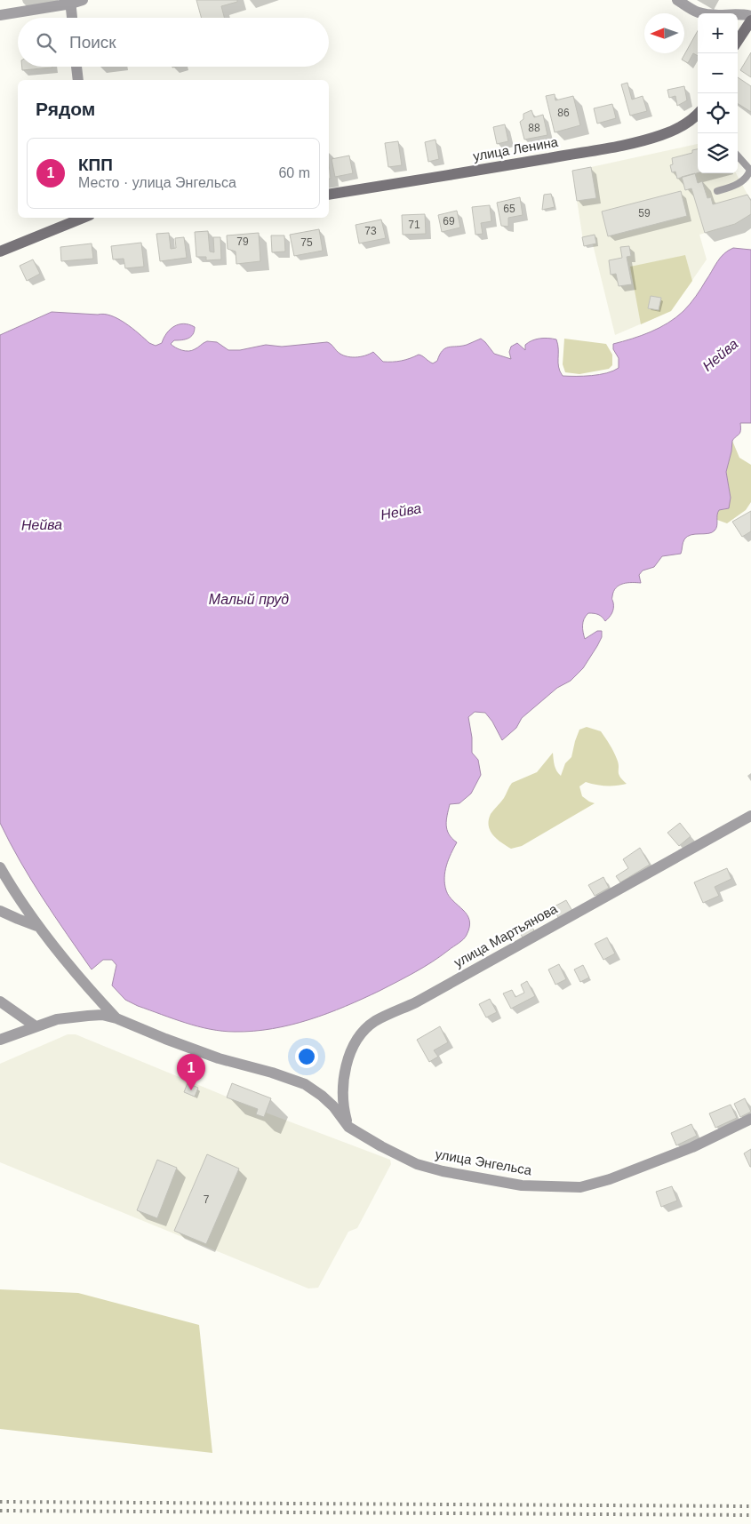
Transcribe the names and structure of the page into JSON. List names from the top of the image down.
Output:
{
  "streets": {
    "street": ["улица Ленина", "улица Мартьянова", "улица Энгельса"]
  },
  "crossings": [
    ["улица Мартьянова", "улица Энгельса"]
  ],
  "water": ["Нейва", "Малый пруд"],
  "house_numbers": [
    "86",
    "88",
    "65",
    "59",
    "69",
    "71",
    "73",
    "79",
    "75",
    "7"
  ],
  "north": "left",
  "page": {
    "map_buttons": ["+", "−"],
    "search": "Поиск",
    "heading": "Рядом",
    "list": [
      {
        "mark": "1",
        "name": "КПП",
        "note": "Место · улица Энгельса",
        "value": "60 m"
      }
    ],
    "pins": "1"
  }
}
